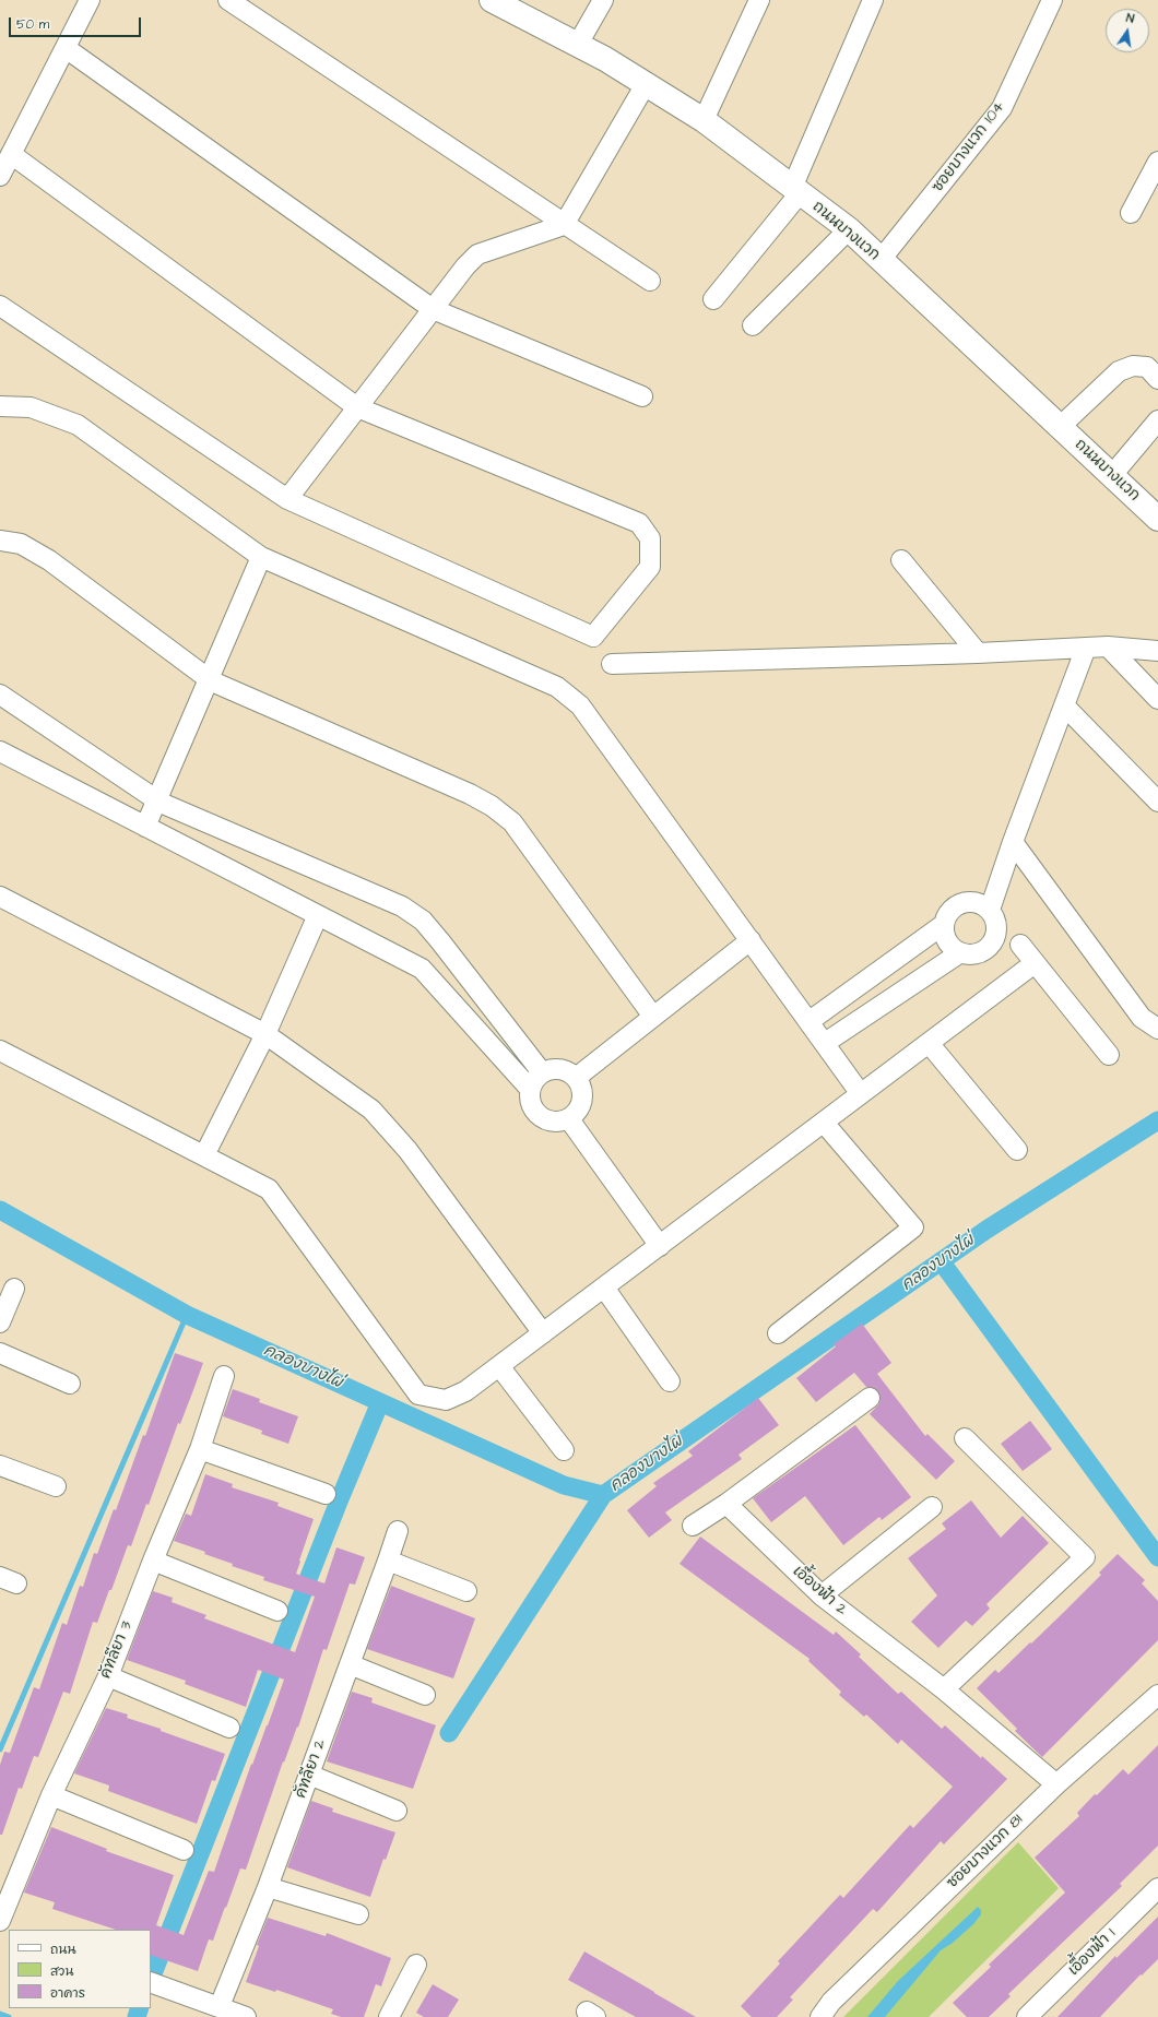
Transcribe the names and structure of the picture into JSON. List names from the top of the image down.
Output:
{
  "streets": {
    "main road": ["ถนนบางแวก"],
    "street": [
      "ซอยบางแวก 104",
      "เอื้องฟ้า 2",
      "คัทลียา 3",
      "คัทลียา 2",
      "ซอยบางแวก 81",
      "เอื้องฟ้า 1"
    ]
  },
  "crossings": [
    ["ซอยบางแวก 104", "ถนนบางแวก"],
    ["เอื้องฟ้า 2", "ซอยบางแวก 81"]
  ],
  "water": ["คลองบางไผ่"],
  "legend": ["ถนน", "สวน", "อาคาร"],
  "scale_bar": "50 m",
  "north": "top"
}
